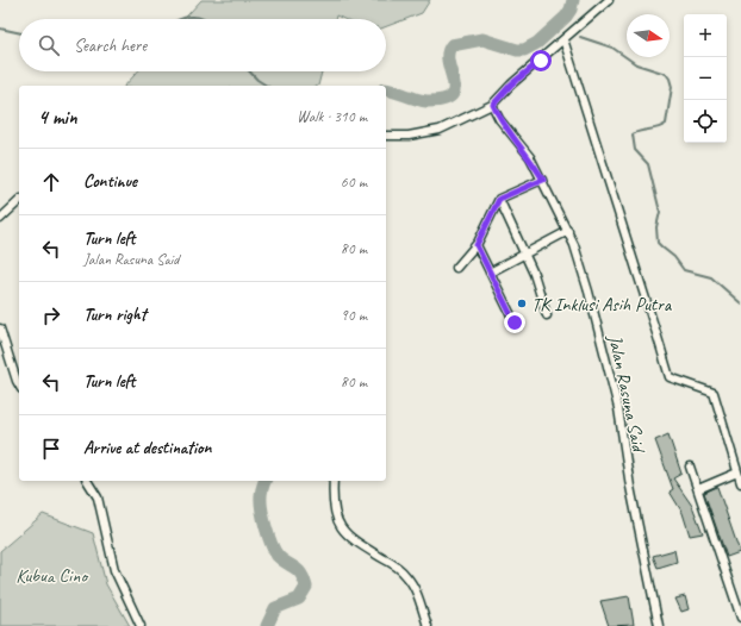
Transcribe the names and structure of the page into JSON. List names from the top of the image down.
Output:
{
  "streets": {
    "street": ["Jalan Rasuna Said"]
  },
  "parks": ["Kubua Cino"],
  "places": ["TK Inklusi Asih Putra"],
  "north": "right",
  "page": {
    "map_buttons": ["+", "−"],
    "search": "Search here",
    "heading": ["4 min", "Walk · 310 m"],
    "list": [
      ["Continue", "60 m"],
      ["Turn left", "Jalan Rasuna Said", "80 m"],
      ["Turn right", "90 m"],
      ["Turn left", "80 m"],
      "Arrive at destination"
    ]
  }
}
